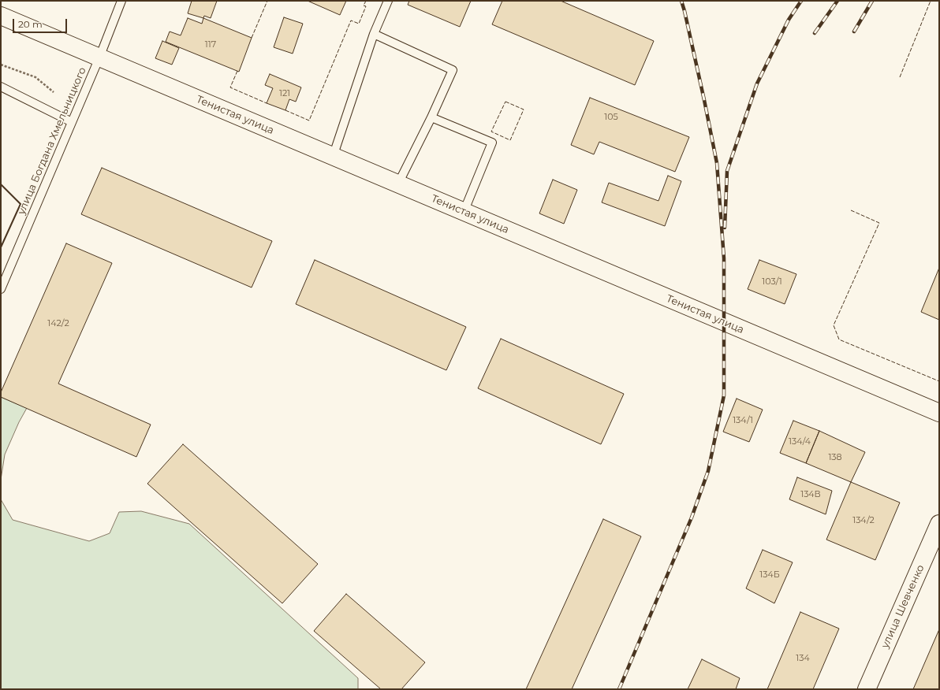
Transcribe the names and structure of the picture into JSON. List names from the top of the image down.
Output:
{
  "streets": {
    "main road": ["Тенистая улица", "улица Шевченко"],
    "lane": ["улица Богдана Хмельницкого"]
  },
  "crossings": [
    ["Тенистая улица", "улица Богдана Хмельницкого"]
  ],
  "house_numbers": [
    "117",
    "121",
    "105",
    "103/1",
    "142/2",
    "134/1",
    "134/4",
    "138",
    "134В",
    "134/2",
    "134Б",
    "134"
  ],
  "scale_bar": "20 m"
}
